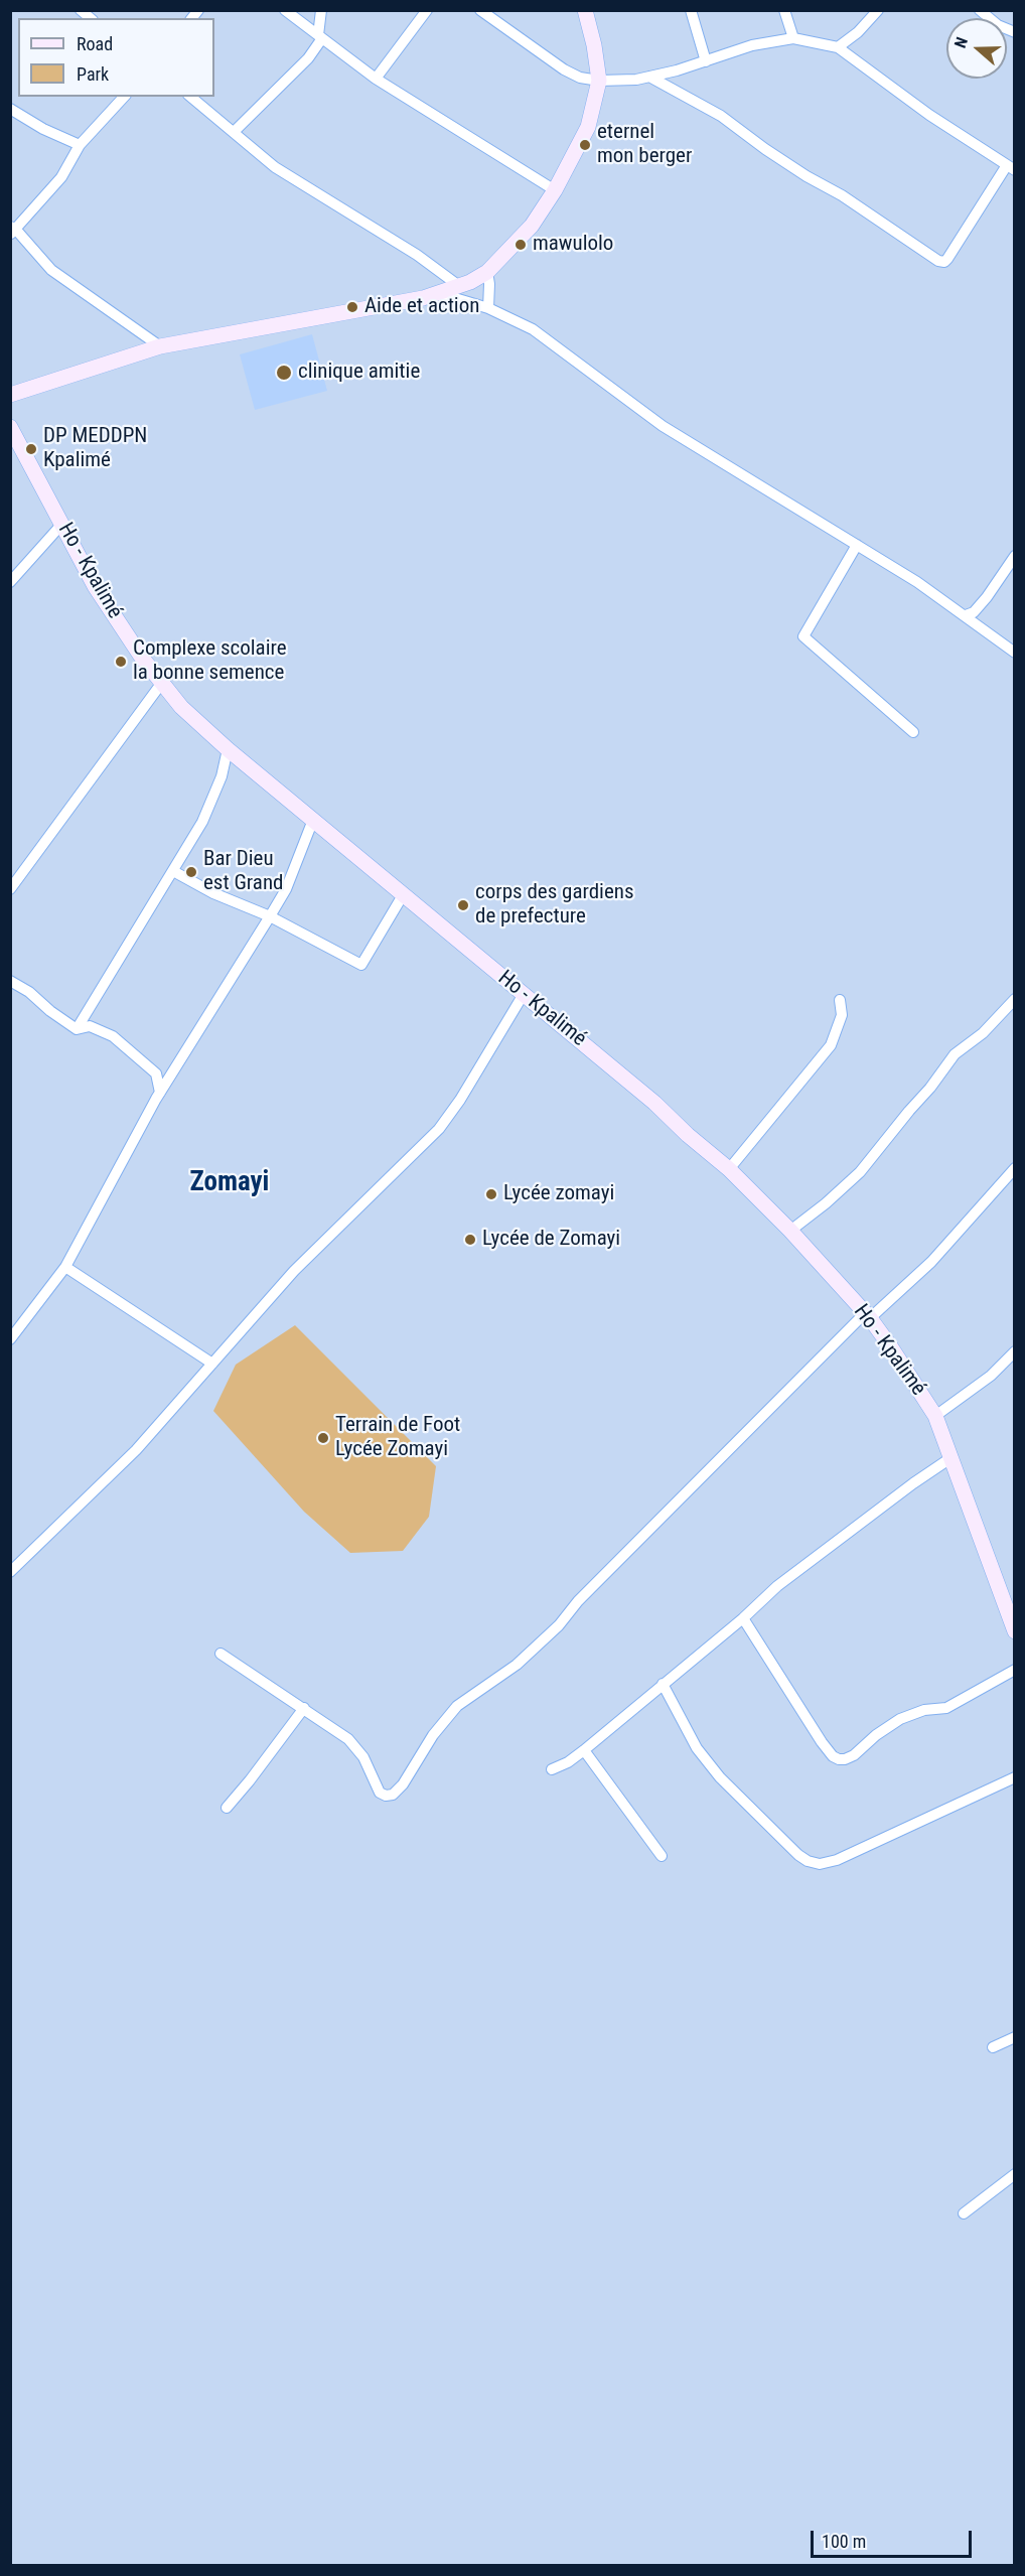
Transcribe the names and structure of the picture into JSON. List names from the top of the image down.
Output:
{
  "streets": {
    "main road": ["Ho - Kpalimé"]
  },
  "districts": ["Zomayi"],
  "places": [
    "eternel mon berger",
    "mawulolo",
    "Aide et action",
    "clinique amitie",
    "DP MEDDPN Kpalimé",
    "Complexe scolaire la bonne semence",
    "Bar Dieu est Grand",
    "corps des gardiens de prefecture",
    "Lycée zomayi",
    "Lycée de Zomayi",
    "Terrain de Foot Lycée Zomayi"
  ],
  "legend": ["Road", "Park"],
  "scale_bar": "100 m",
  "north": "left"
}
